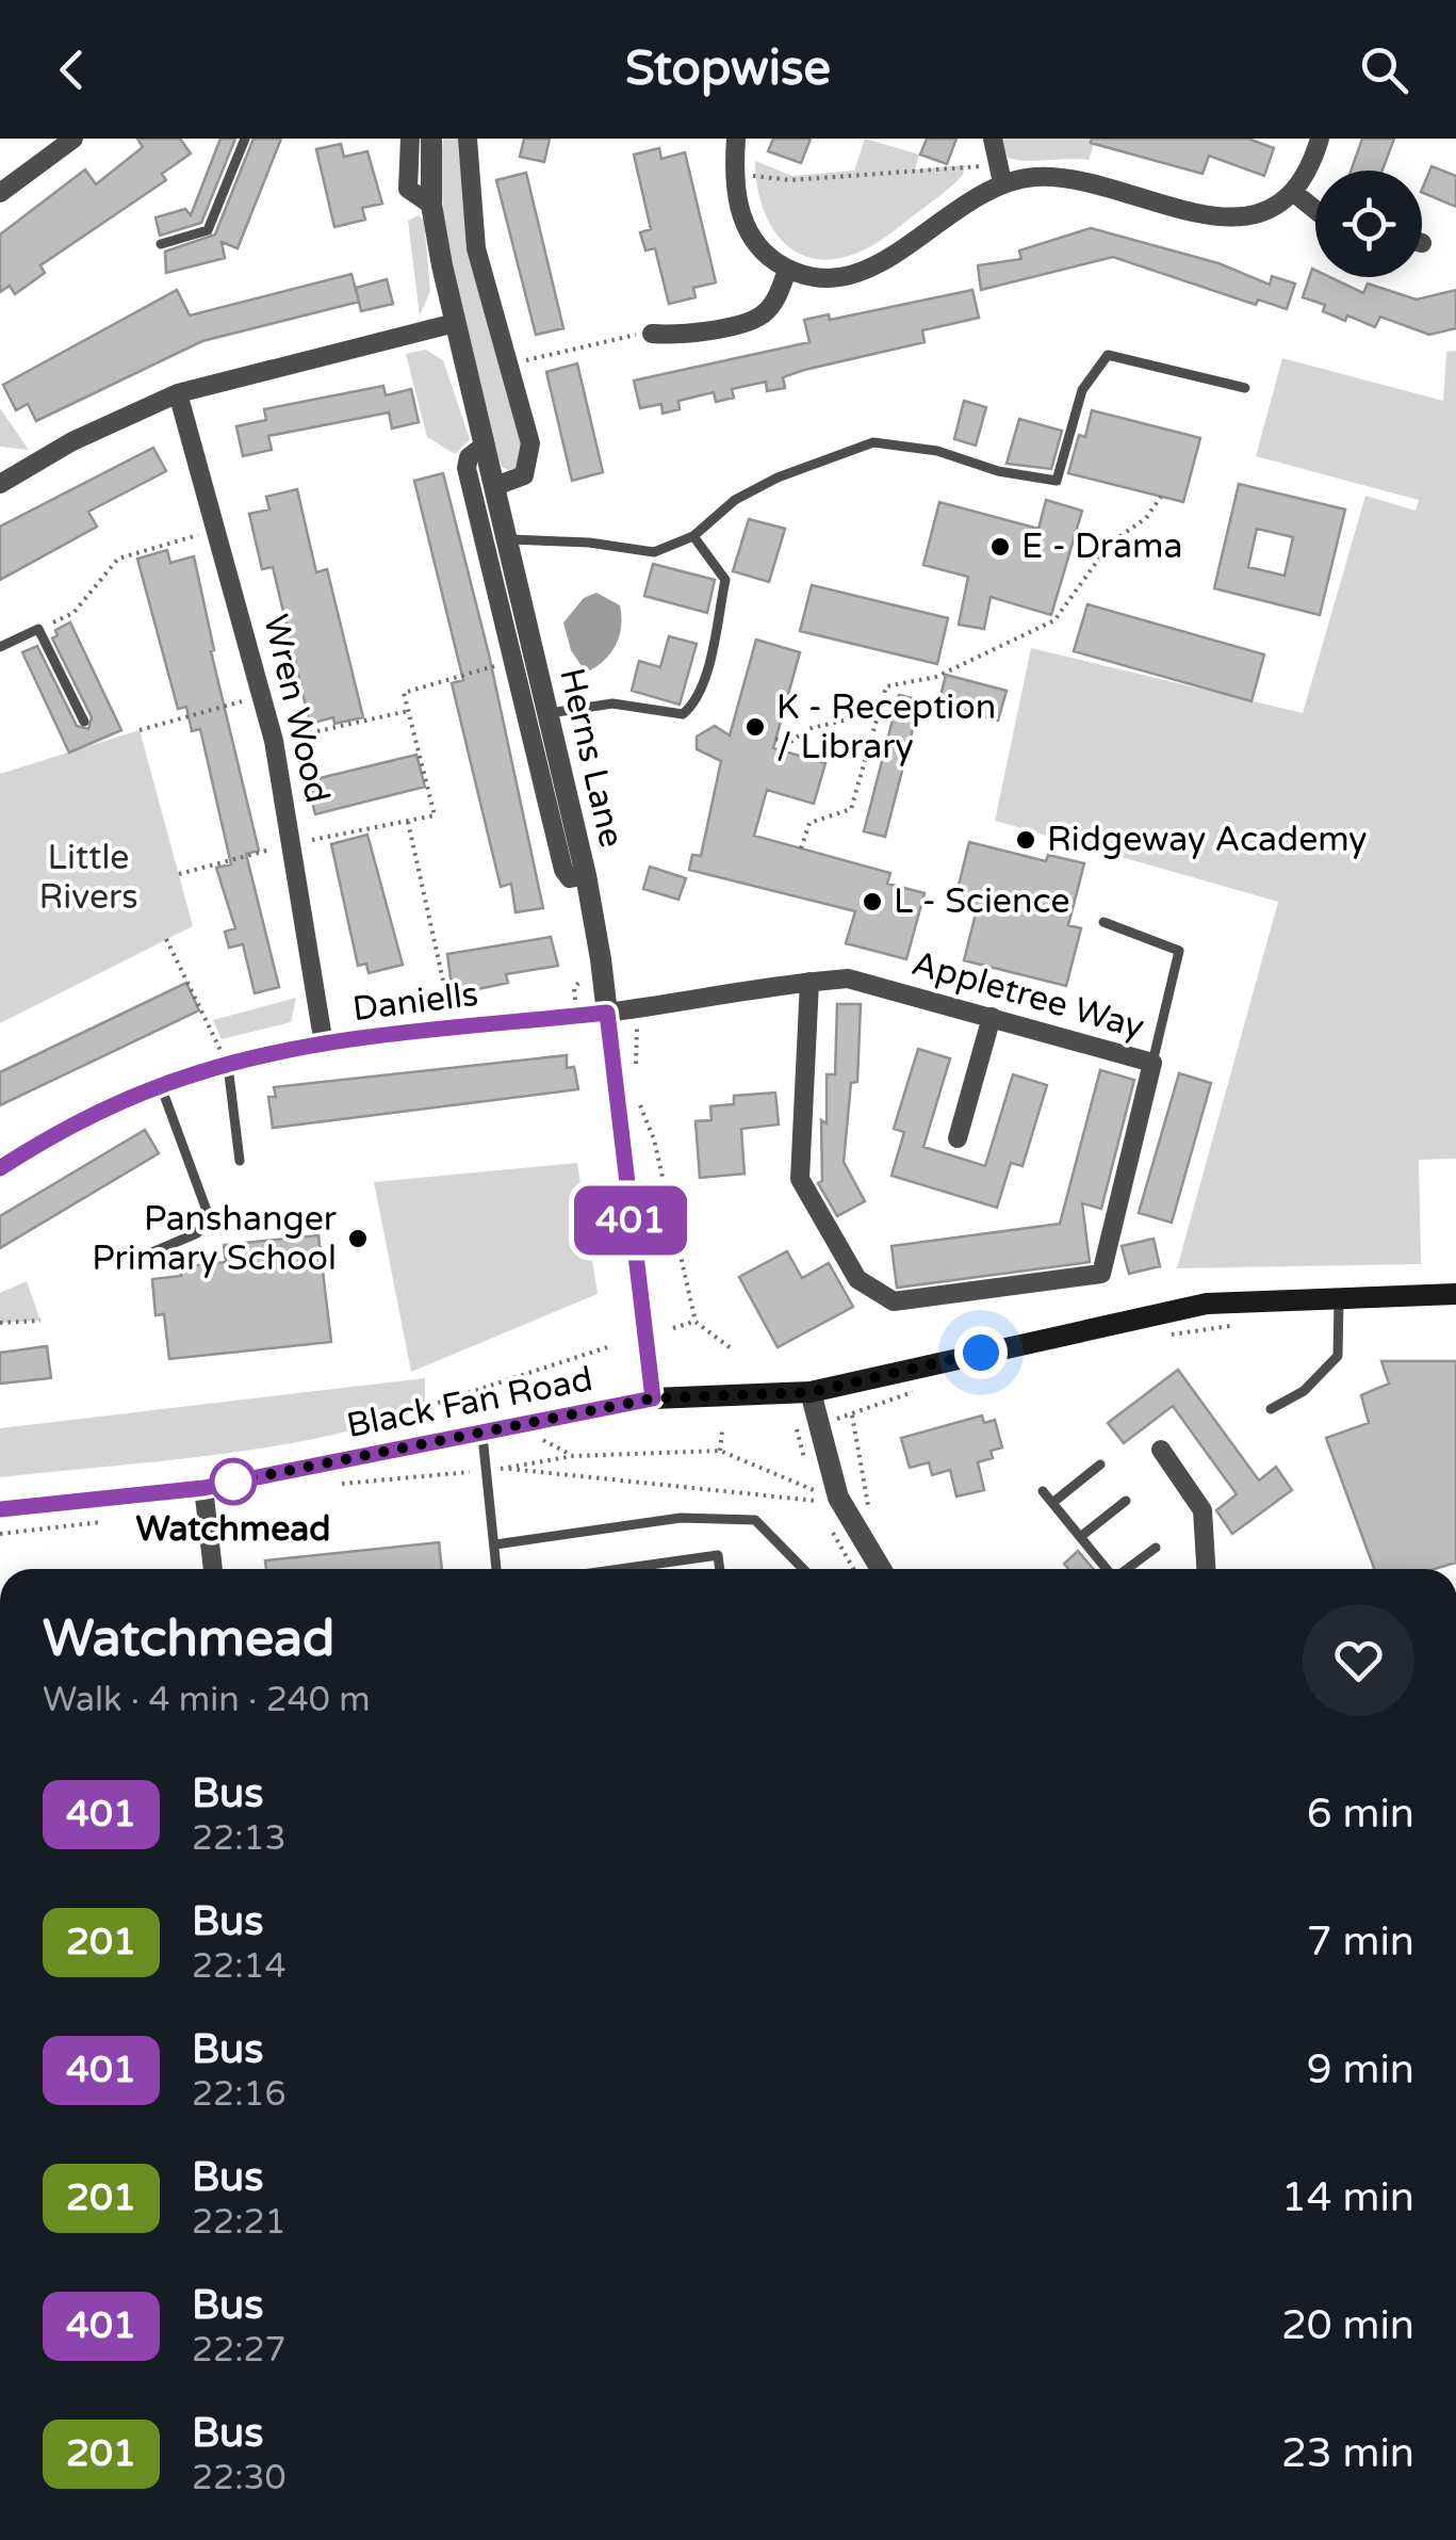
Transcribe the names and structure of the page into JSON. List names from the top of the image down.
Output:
{
  "streets": {
    "main road": ["Black Fan Road"],
    "street": [
      "Wren Wood",
      "Herns Lane",
      "Appletree Way",
      "Daniells"
    ]
  },
  "crossings": [
    ["Wren Wood", "Daniells"],
    ["Herns Lane", "Appletree Way"],
    ["Herns Lane", "Daniells"],
    ["Herns Lane", "Black Fan Road"],
    ["Appletree Way", "Daniells"]
  ],
  "parks": ["Little Rivers"],
  "places": [
    "E - Drama",
    "K - Reception / Library",
    "Ridgeway Academy",
    "L - Science",
    "Panshanger Primary School",
    "Watchmead"
  ],
  "lines": ["bus line 401"],
  "page": {
    "header": "Stopwise",
    "on_map": "401",
    "heading": ["Watchmead", "Walk · 4 min · 240 m"],
    "list": [
      {
        "mark": "401",
        "name": "Bus",
        "note": "22:13",
        "value": "6 min"
      },
      {
        "mark": "201",
        "name": "Bus",
        "note": "22:14",
        "value": "7 min"
      },
      {
        "mark": "401",
        "name": "Bus",
        "note": "22:16",
        "value": "9 min"
      },
      {
        "mark": "201",
        "name": "Bus",
        "note": "22:21",
        "value": "14 min"
      },
      {
        "mark": "401",
        "name": "Bus",
        "note": "22:27",
        "value": "20 min"
      },
      {
        "mark": "201",
        "name": "Bus",
        "note": "22:30",
        "value": "23 min"
      }
    ]
  }
}
